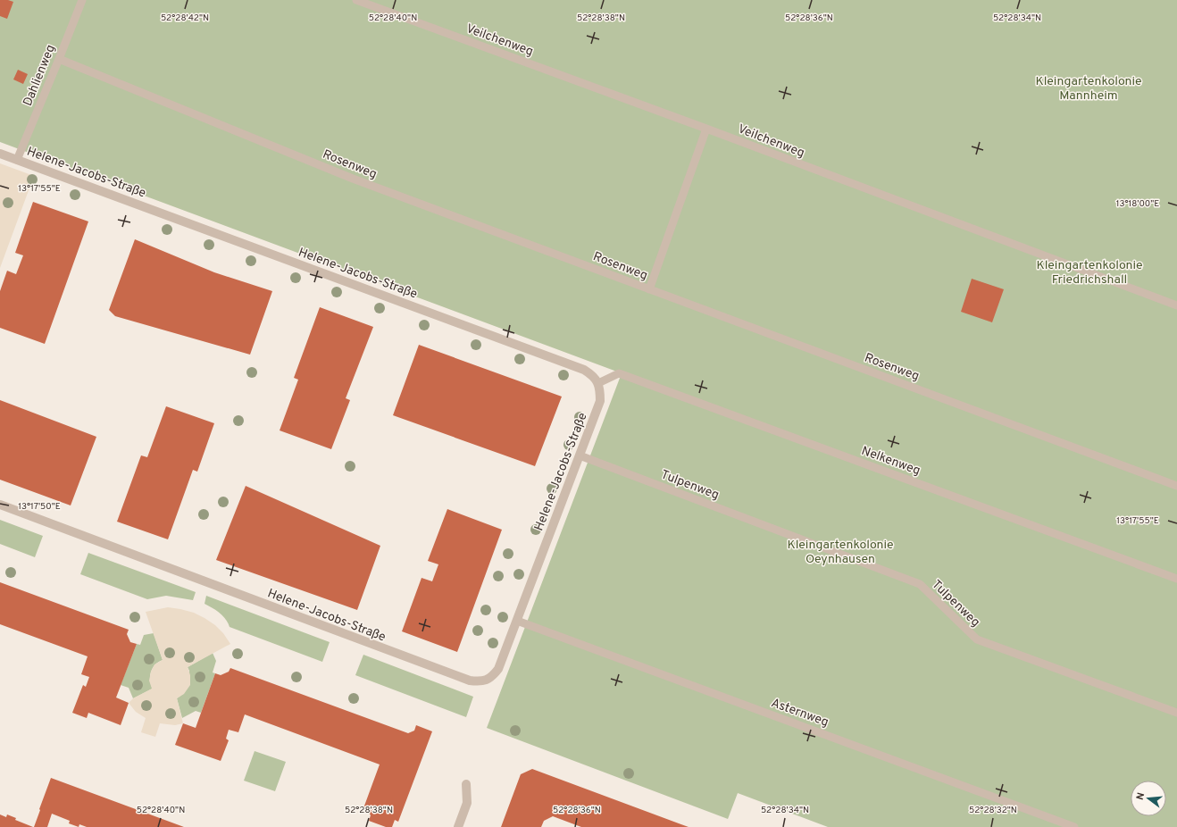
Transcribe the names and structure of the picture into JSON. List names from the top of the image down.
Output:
{
  "streets": {
    "street": ["Helene-Jacobs-Straße"],
    "lane": [
      "Veilchenweg",
      "Dahlienweg",
      "Rosenweg",
      "Nelkenweg",
      "Tulpenweg",
      "Asternweg"
    ]
  },
  "crossings": [
    ["Dahlienweg", "Rosenweg"],
    ["Dahlienweg", "Helene-Jacobs-Straße"],
    ["Helene-Jacobs-Straße", "Nelkenweg"],
    ["Helene-Jacobs-Straße", "Tulpenweg"],
    ["Helene-Jacobs-Straße", "Asternweg"]
  ],
  "parks": ["Kleingartenkolonie Mannheim", "Kleingartenkolonie Friedrichshall", "Kleingartenkolonie Oeynhausen"],
  "north": "left",
  "coordinates": [
    "52°28'42\"N",
    "52°28'40\"N",
    "52°28'38\"N",
    "52°28'36\"N",
    "52°28'34\"N",
    "13°17'55\"E",
    "13°18'00\"E",
    "13°17'50\"E",
    "52°28'32\"N"
  ]
}
